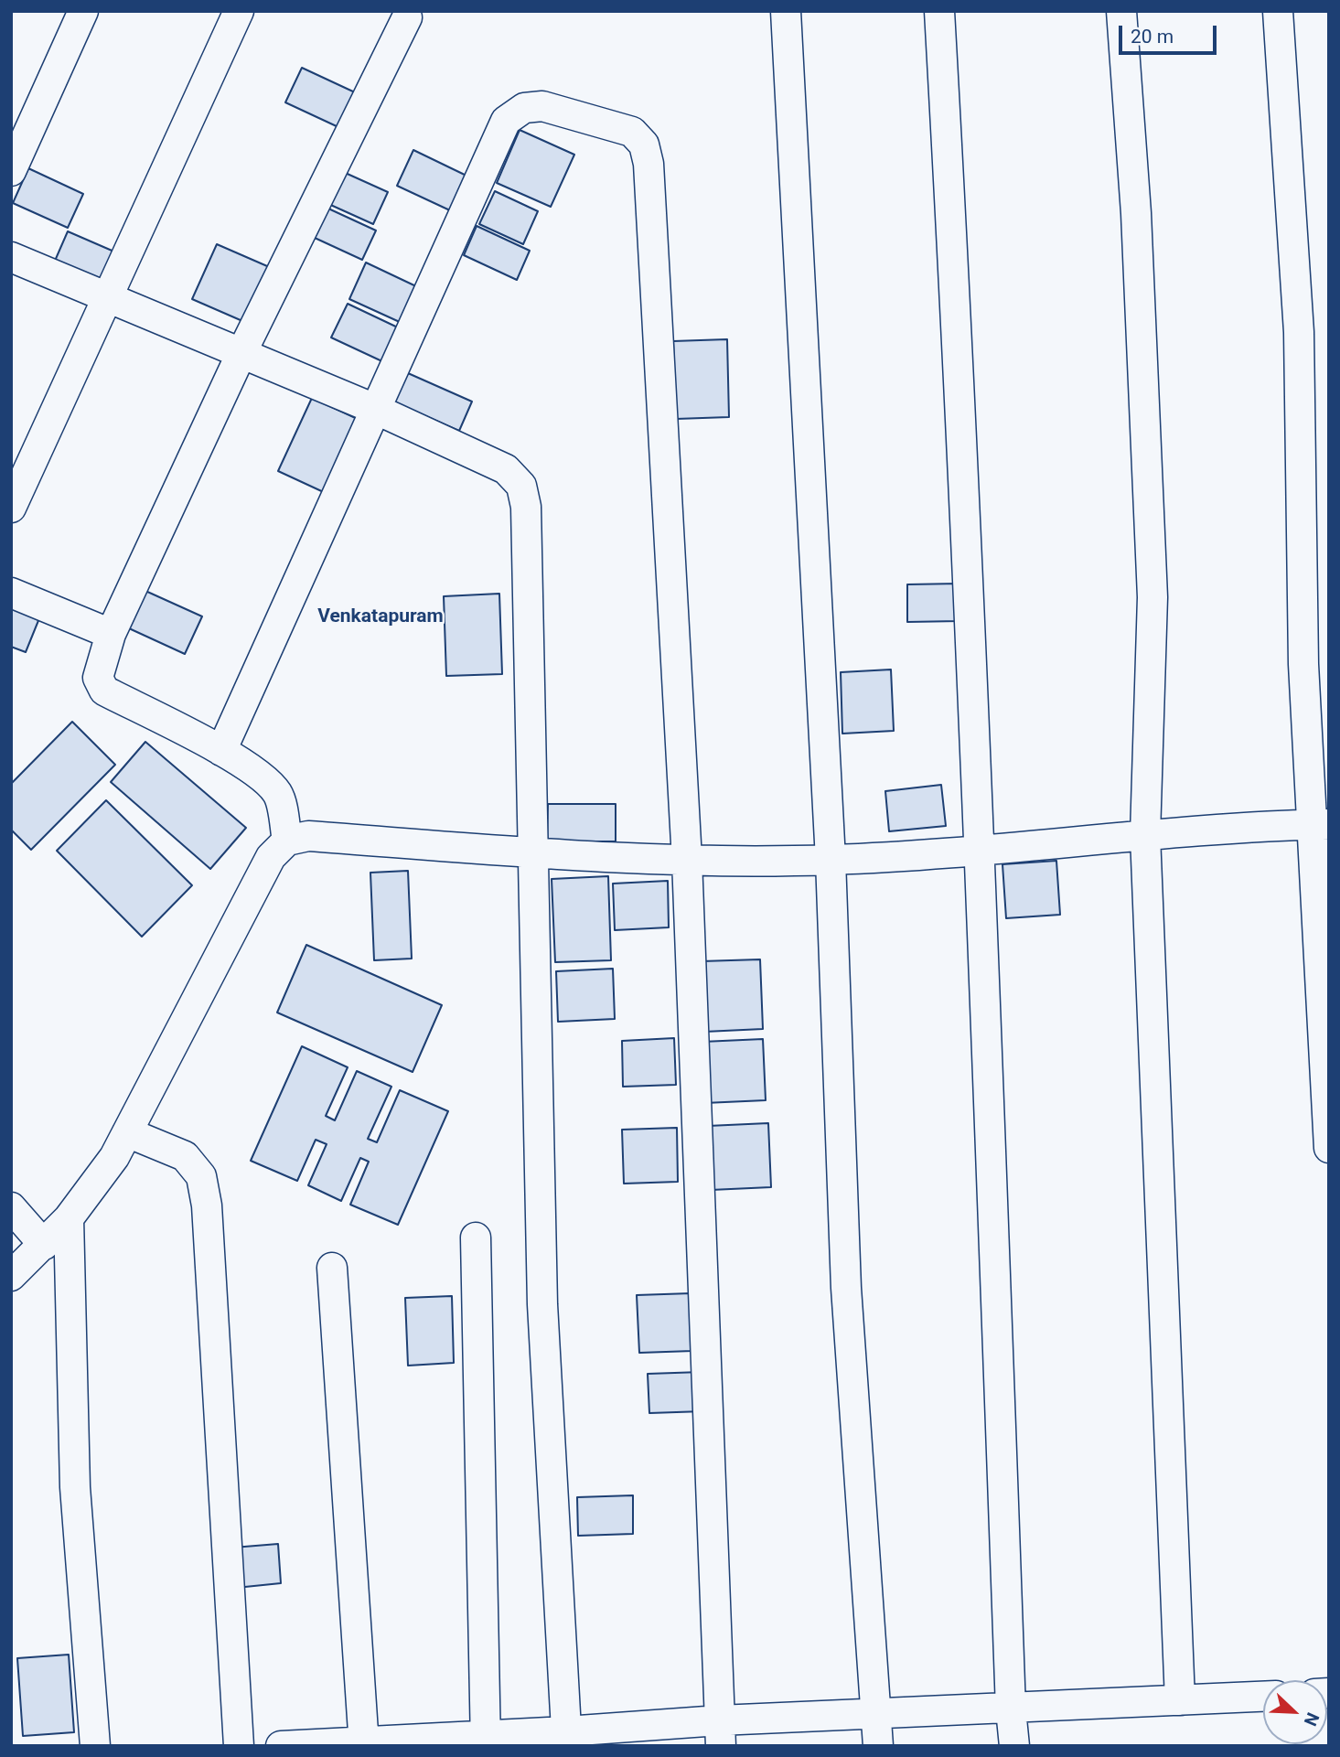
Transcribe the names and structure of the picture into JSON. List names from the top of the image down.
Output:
{
  "districts": ["Venkatapuram"],
  "scale_bar": "20 m",
  "north": "bottom right"
}
